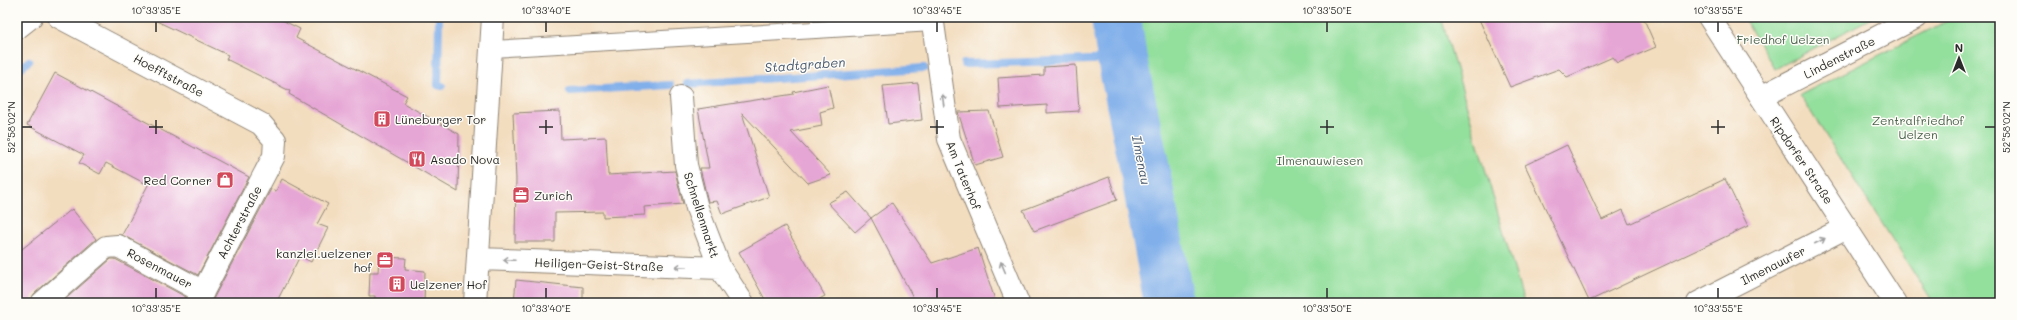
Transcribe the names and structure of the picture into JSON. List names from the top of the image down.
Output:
{
  "streets": {
    "street": [
      "Lindenstraße",
      "Hoefftstraße",
      "Ripdorfer Straße",
      "Am Taterhof",
      "Schnellenmarkt",
      "Achterstraße",
      "Heiligen-Geist-Straße",
      "Ilmenauufer",
      "Rosenmauer"
    ]
  },
  "crossings": [
    ["Lindenstraße", "Ripdorfer Straße"],
    ["Hoefftstraße", "Achterstraße"],
    ["Ripdorfer Straße", "Ilmenauufer"],
    ["Schnellenmarkt", "Heiligen-Geist-Straße"],
    ["Achterstraße", "Rosenmauer"]
  ],
  "one_way": ["Am Taterhof", "Heiligen-Geist-Straße", "Ilmenauufer"],
  "water": ["Stadtgraben", "Ilmenau"],
  "parks": ["Friedhof Uelzen", "Zentralfriedhof Uelzen", "Ilmenauwiesen"],
  "places": {
    "building": ["Lüneburger Tor", "Uelzener Hof"],
    "restaurant": ["Asado Nova"],
    "shop": ["Red Corner"],
    "office": ["Zurich", "kanzlei.uelzener hof"]
  },
  "north": "top",
  "coordinates": [
    "10°33'35\"E",
    "10°33'40\"E",
    "10°33'45\"E",
    "10°33'50\"E",
    "10°33'55\"E",
    "52°58'02\"N"
  ]
}
